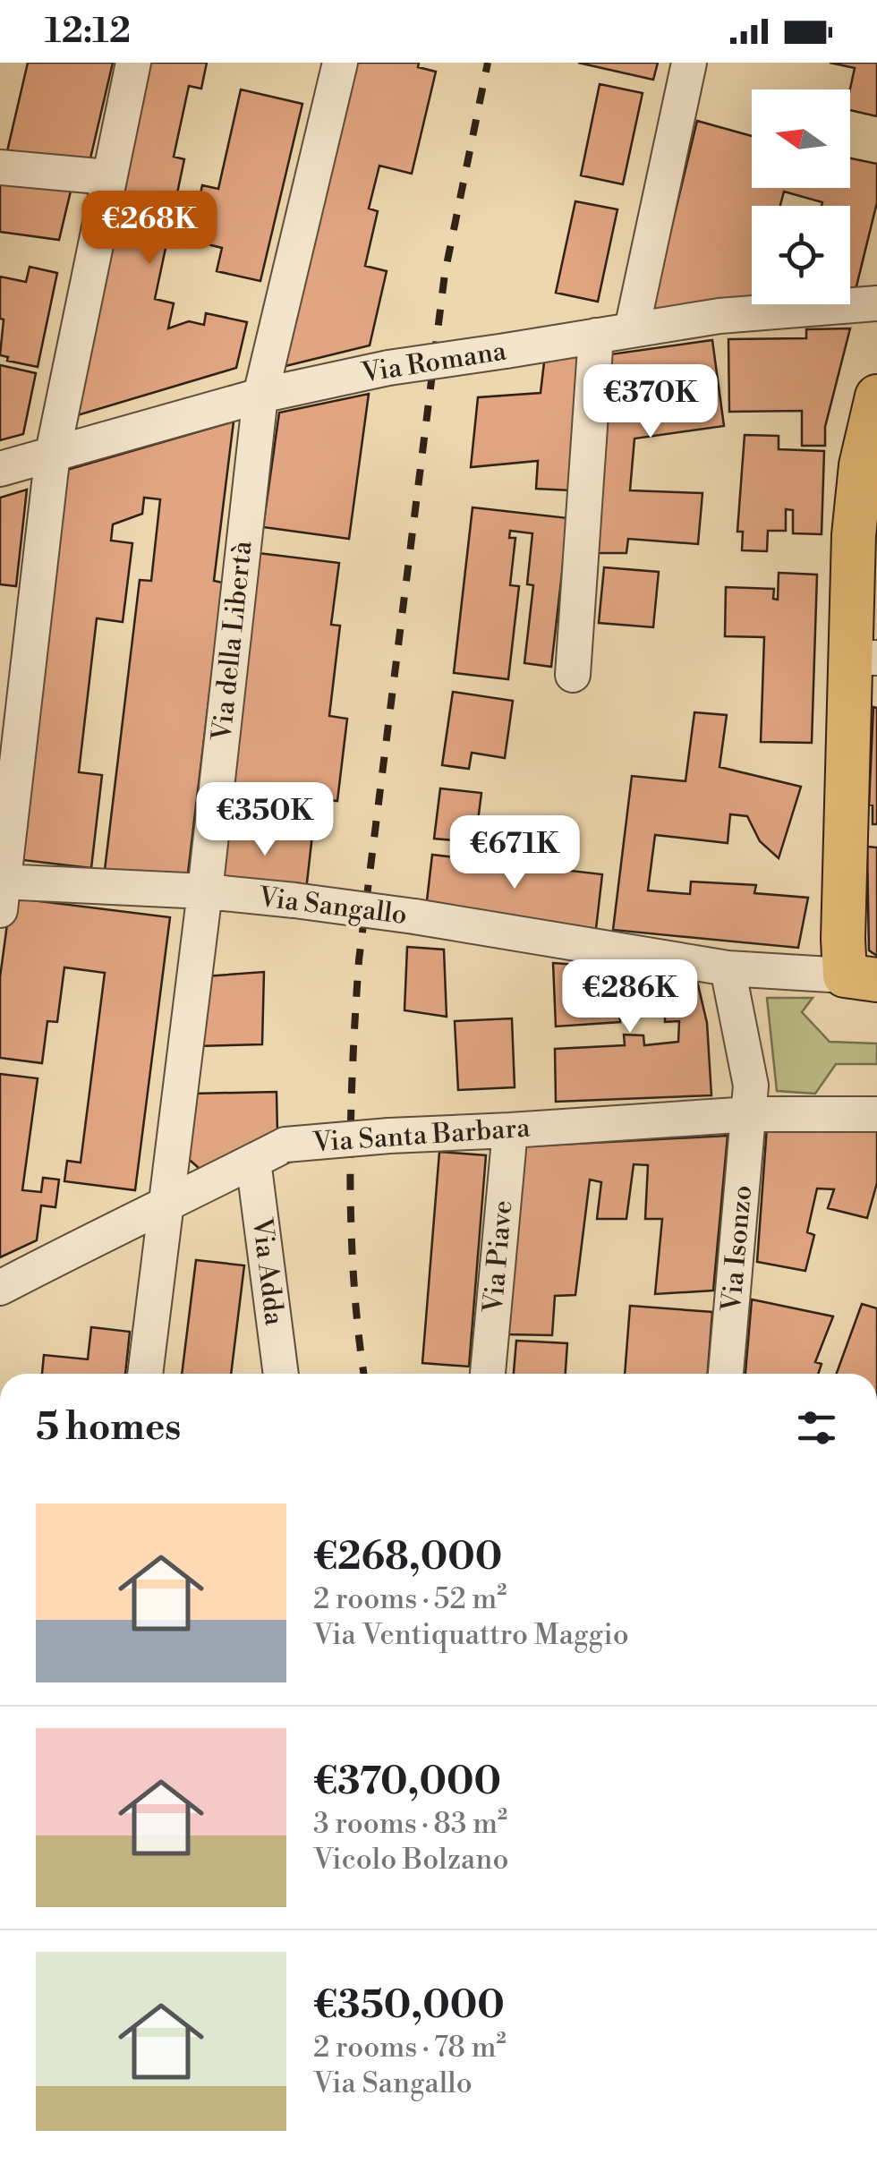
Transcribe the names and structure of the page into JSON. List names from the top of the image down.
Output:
{
  "streets": {
    "street": [
      "Via Romana",
      "Via della Libertà",
      "Via Sangallo",
      "Via Santa Barbara",
      "Via Isonzo",
      "Via Piave",
      "Via Adda"
    ]
  },
  "crossings": [
    ["Via Romana", "Via della Libertà"],
    ["Via della Libertà", "Via Sangallo"],
    ["Via della Libertà", "Via Santa Barbara"],
    ["Via Sangallo", "Via Isonzo"],
    ["Via Santa Barbara", "Via Isonzo"],
    ["Via Santa Barbara", "Via Piave"],
    ["Via Santa Barbara", "Via Adda"]
  ],
  "north": "left",
  "page": {
    "status": "12:12",
    "price": [
      "€268K",
      "€370K",
      "€350K",
      "€671K",
      "€286K"
    ],
    "heading": "5 homes",
    "list": [
      {
        "name": "€268,000",
        "note": "2 rooms · 52 m² · Via Ventiquattro Maggio"
      },
      {
        "name": "€370,000",
        "note": "3 rooms · 83 m² · Vicolo Bolzano"
      },
      {
        "name": "€350,000",
        "note": "2 rooms · 78 m² · Via Sangallo"
      }
    ]
  }
}
